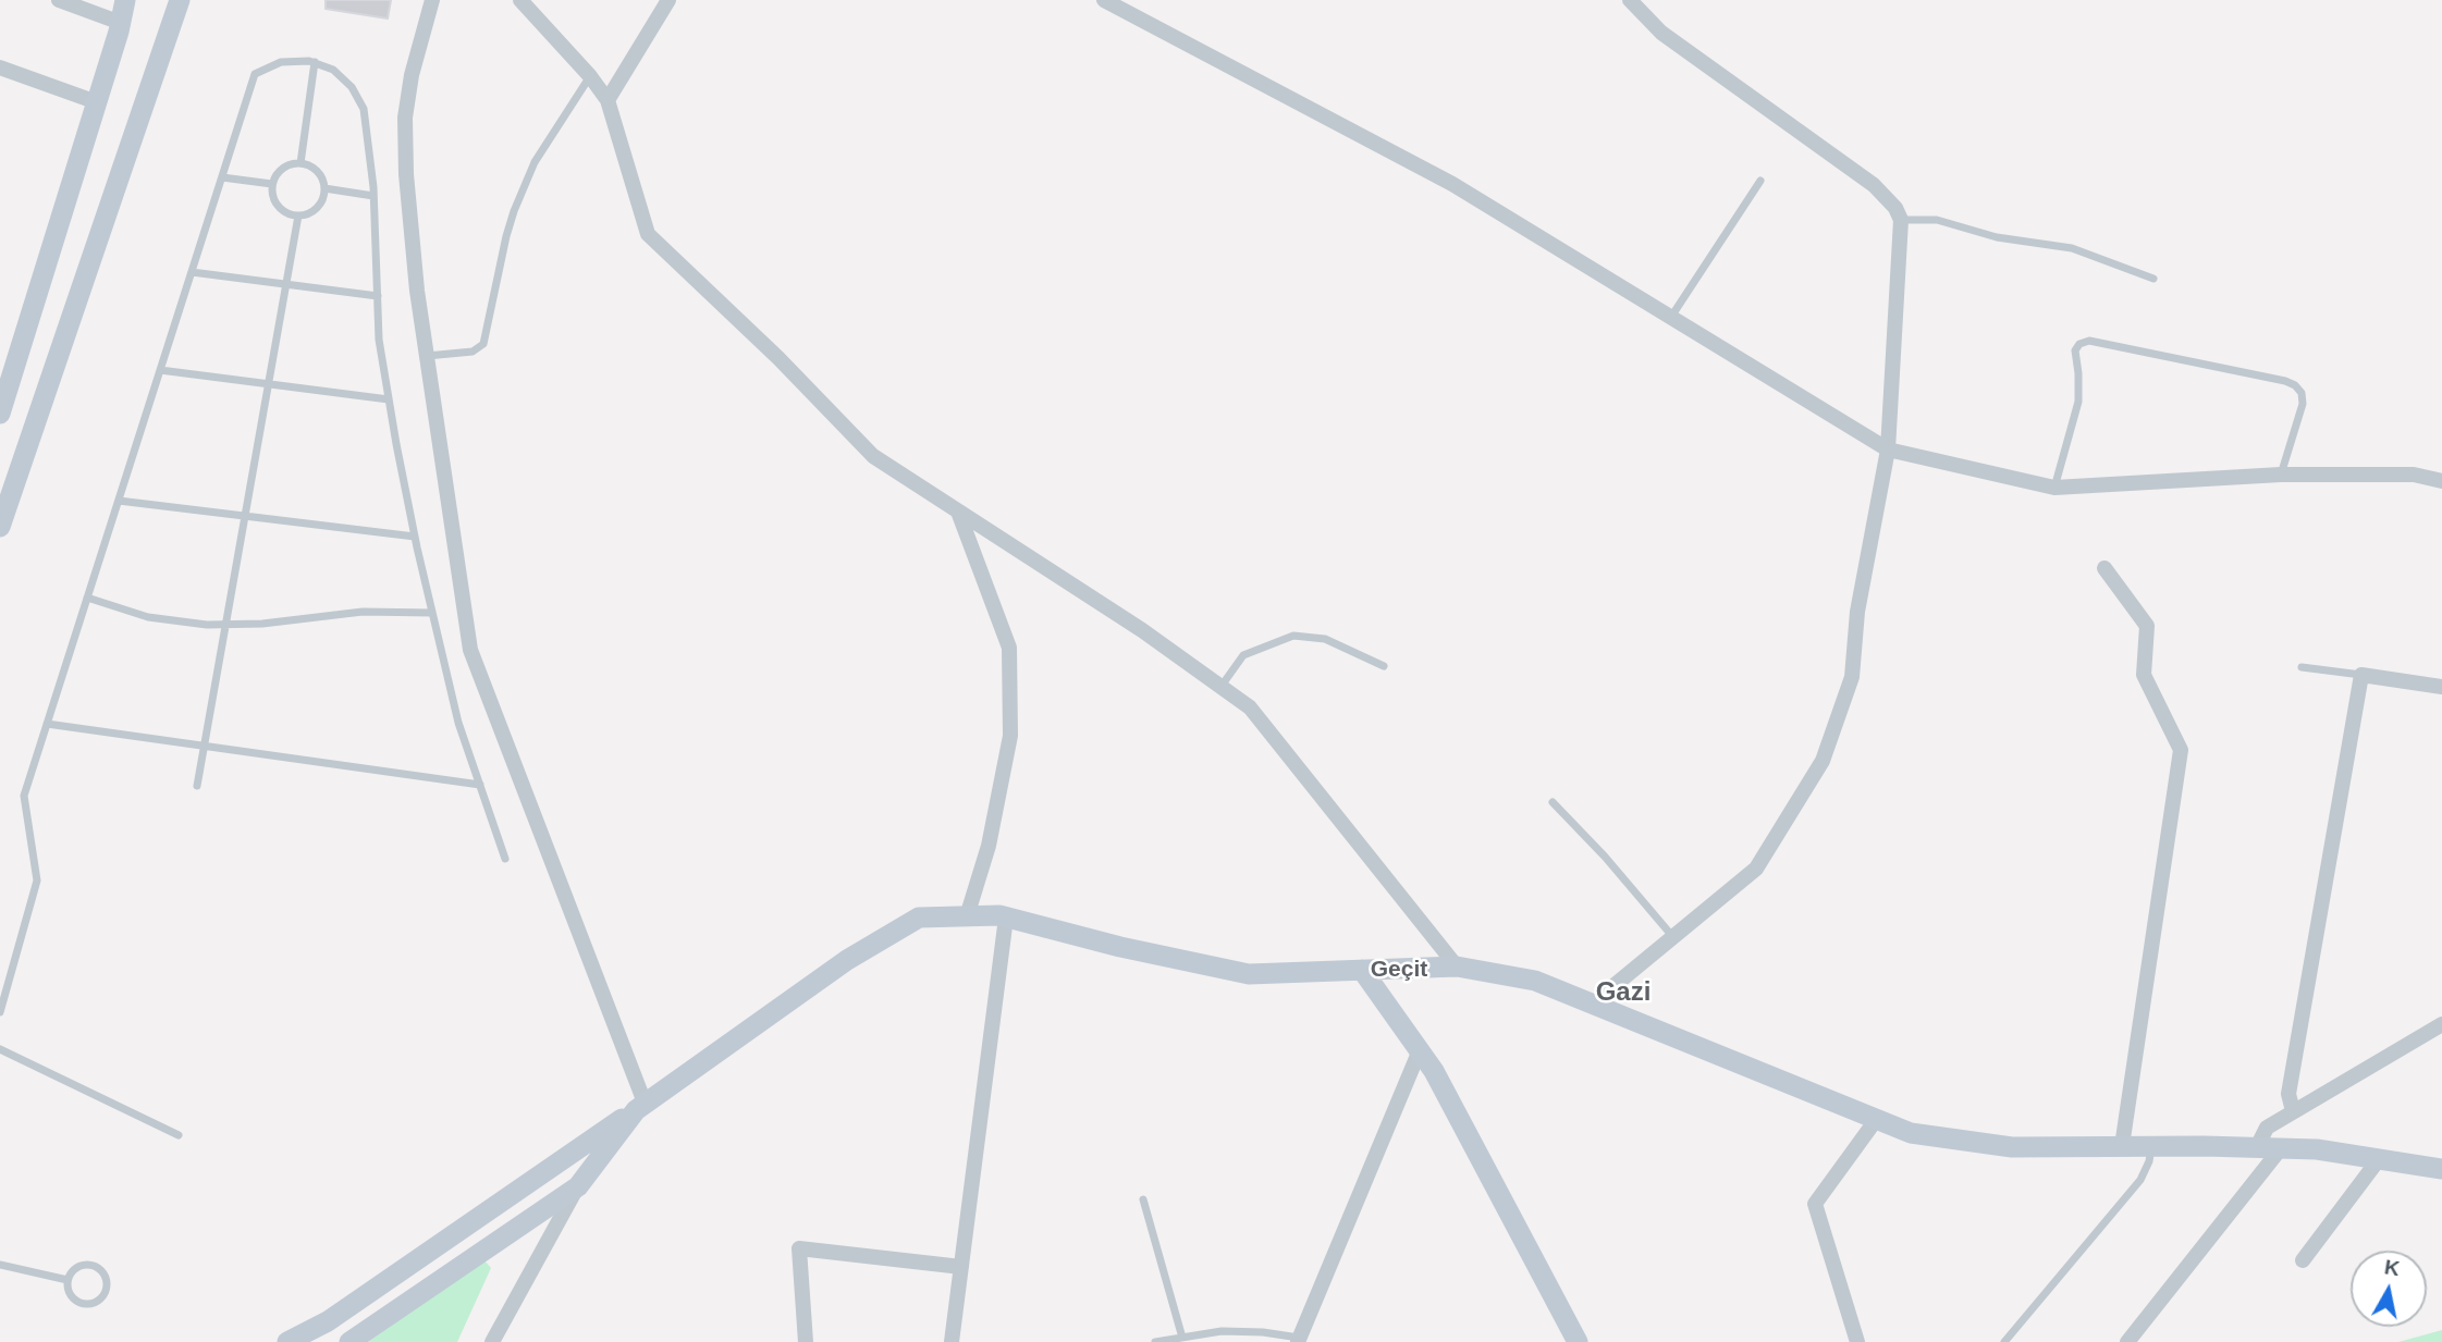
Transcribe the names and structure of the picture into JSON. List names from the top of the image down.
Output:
{
  "districts": ["Geçit", "Gazi"],
  "north": "top"
}
